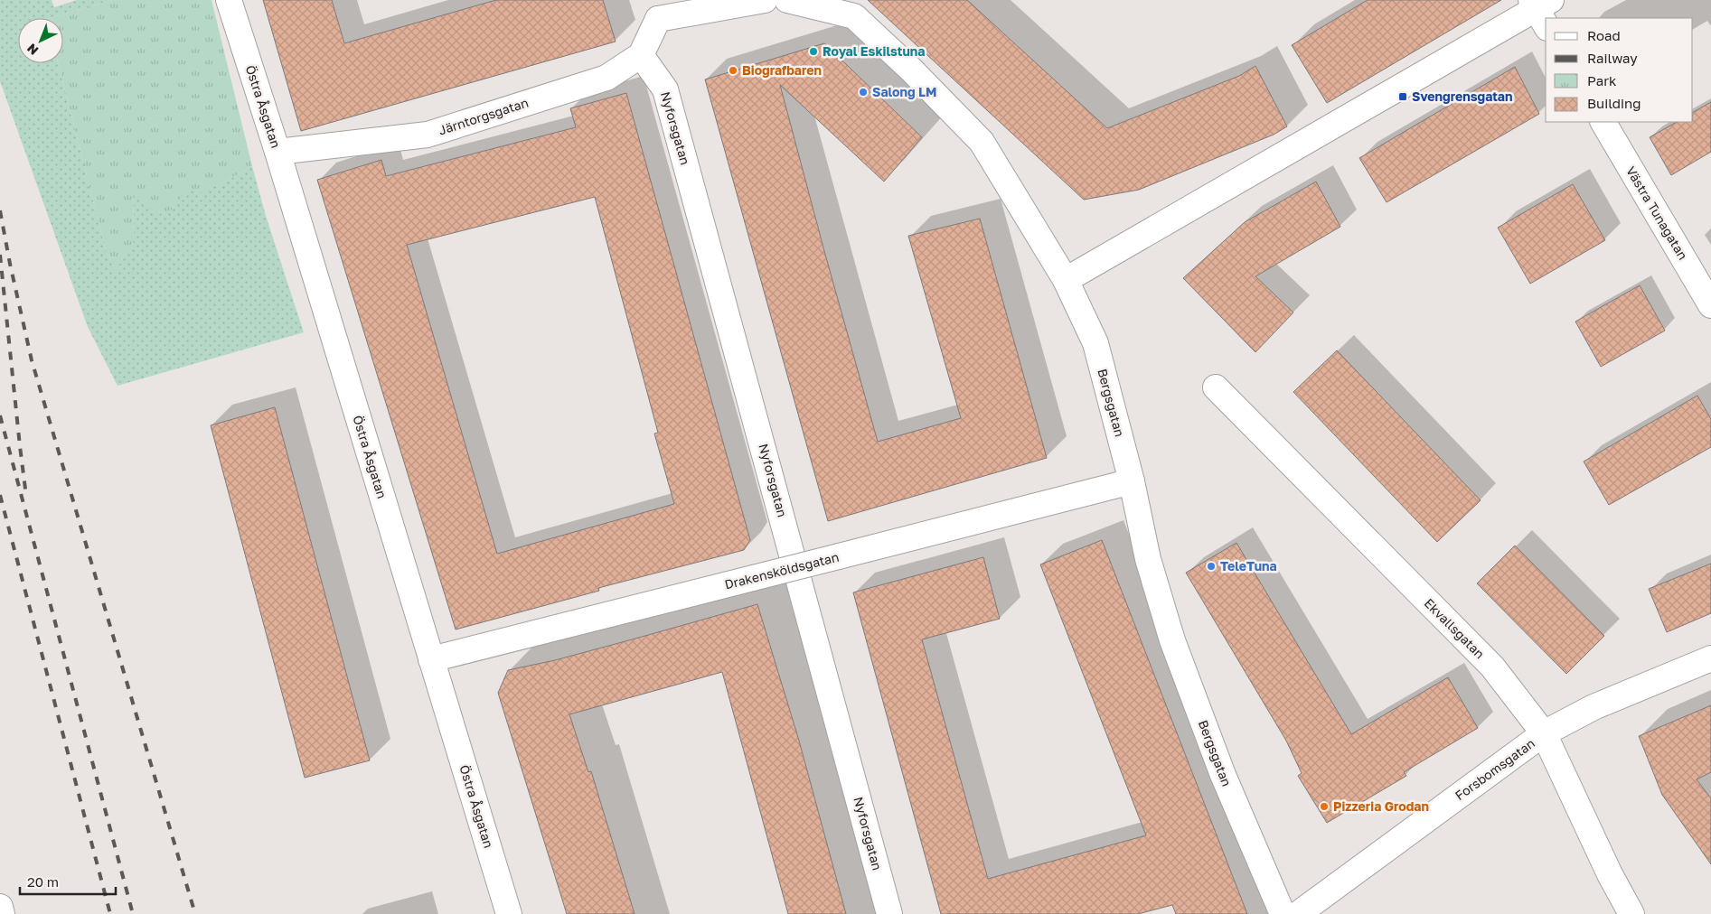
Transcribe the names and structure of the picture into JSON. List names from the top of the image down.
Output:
{
  "streets": {
    "street": [
      "Östra Åsgatan",
      "Järntorgsgatan",
      "Nyforsgatan",
      "Västra Tunagatan",
      "Bergsgatan",
      "Drakensköldsgatan",
      "Ekvallsgatan",
      "Forsbomsgatan"
    ]
  },
  "crossings": [
    ["Östra Åsgatan", "Järntorgsgatan"],
    ["Östra Åsgatan", "Drakensköldsgatan"],
    ["Järntorgsgatan", "Nyforsgatan"],
    ["Bergsgatan", "Drakensköldsgatan"],
    ["Ekvallsgatan", "Forsbomsgatan"]
  ],
  "places": {
    "other": [
      "Royal Eskilstuna",
      "Biografbaren",
      "Salong LM",
      "TeleTuna",
      "Pizzeria Grodan"
    ],
    "transit": ["Svengrensgatan"]
  },
  "legend": [
    "Road",
    "Railway",
    "Park",
    "Building"
  ],
  "scale_bar": "20 m",
  "north": "bottom left"
}
